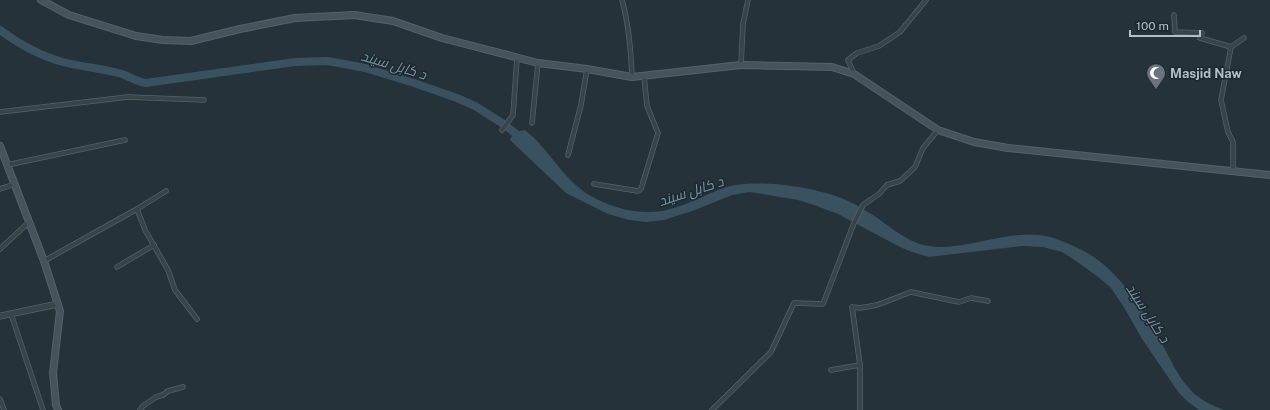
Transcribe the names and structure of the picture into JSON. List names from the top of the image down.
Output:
{
  "water": ["د کابل سيند"],
  "places": {
    "mosque": ["Masjid Naw"]
  },
  "scale_bar": "100 m"
}
